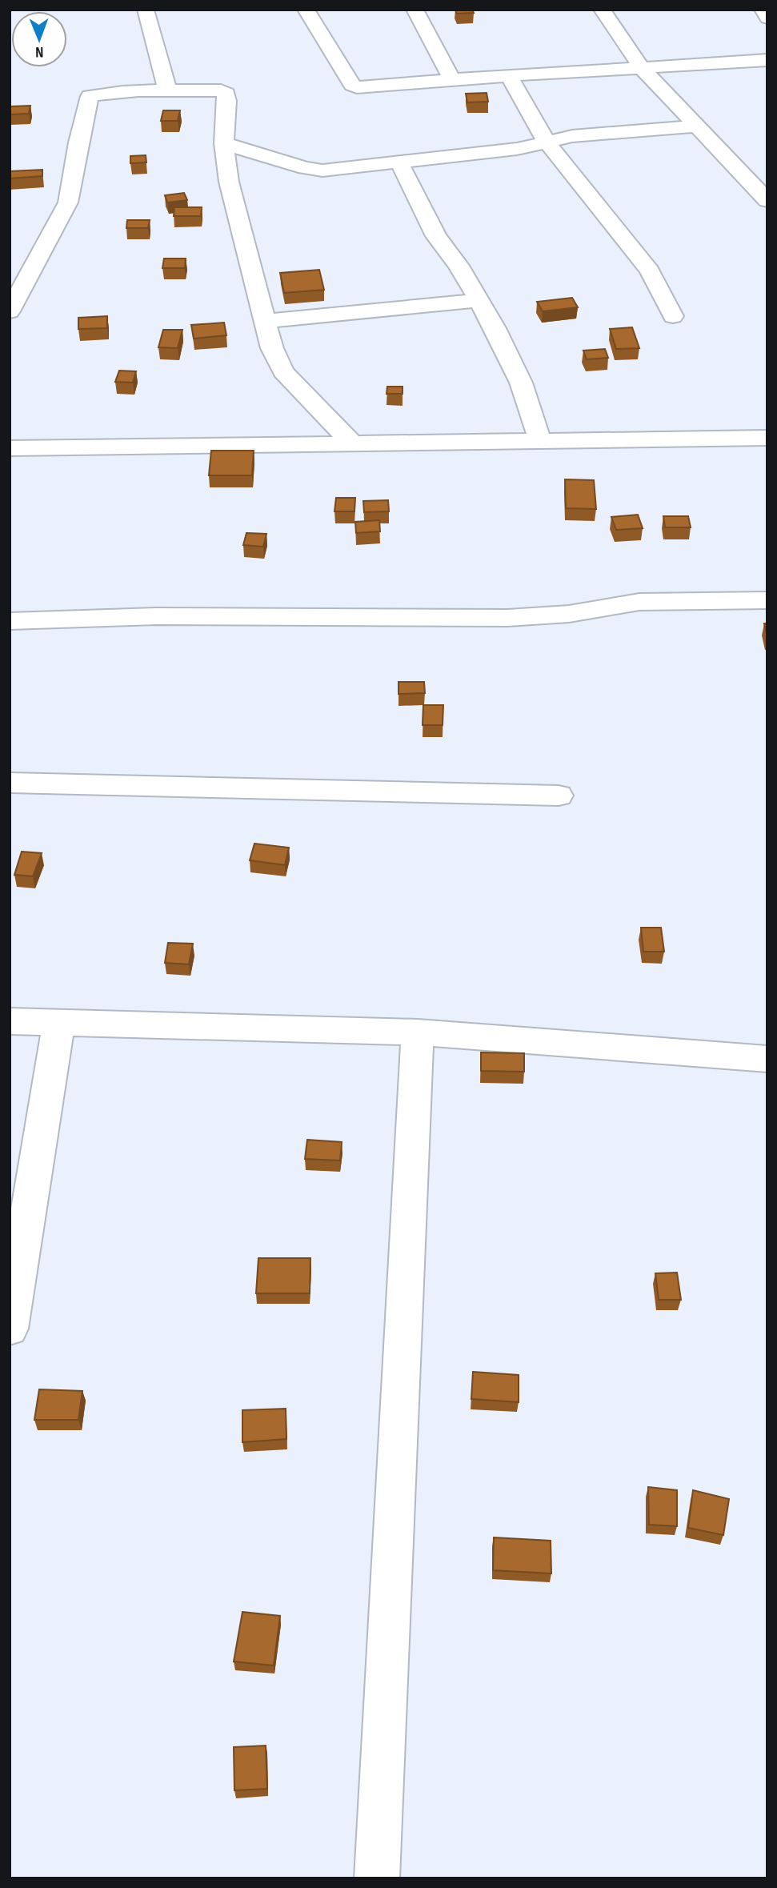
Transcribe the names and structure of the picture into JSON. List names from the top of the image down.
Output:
{
  "north": "bottom"
}
